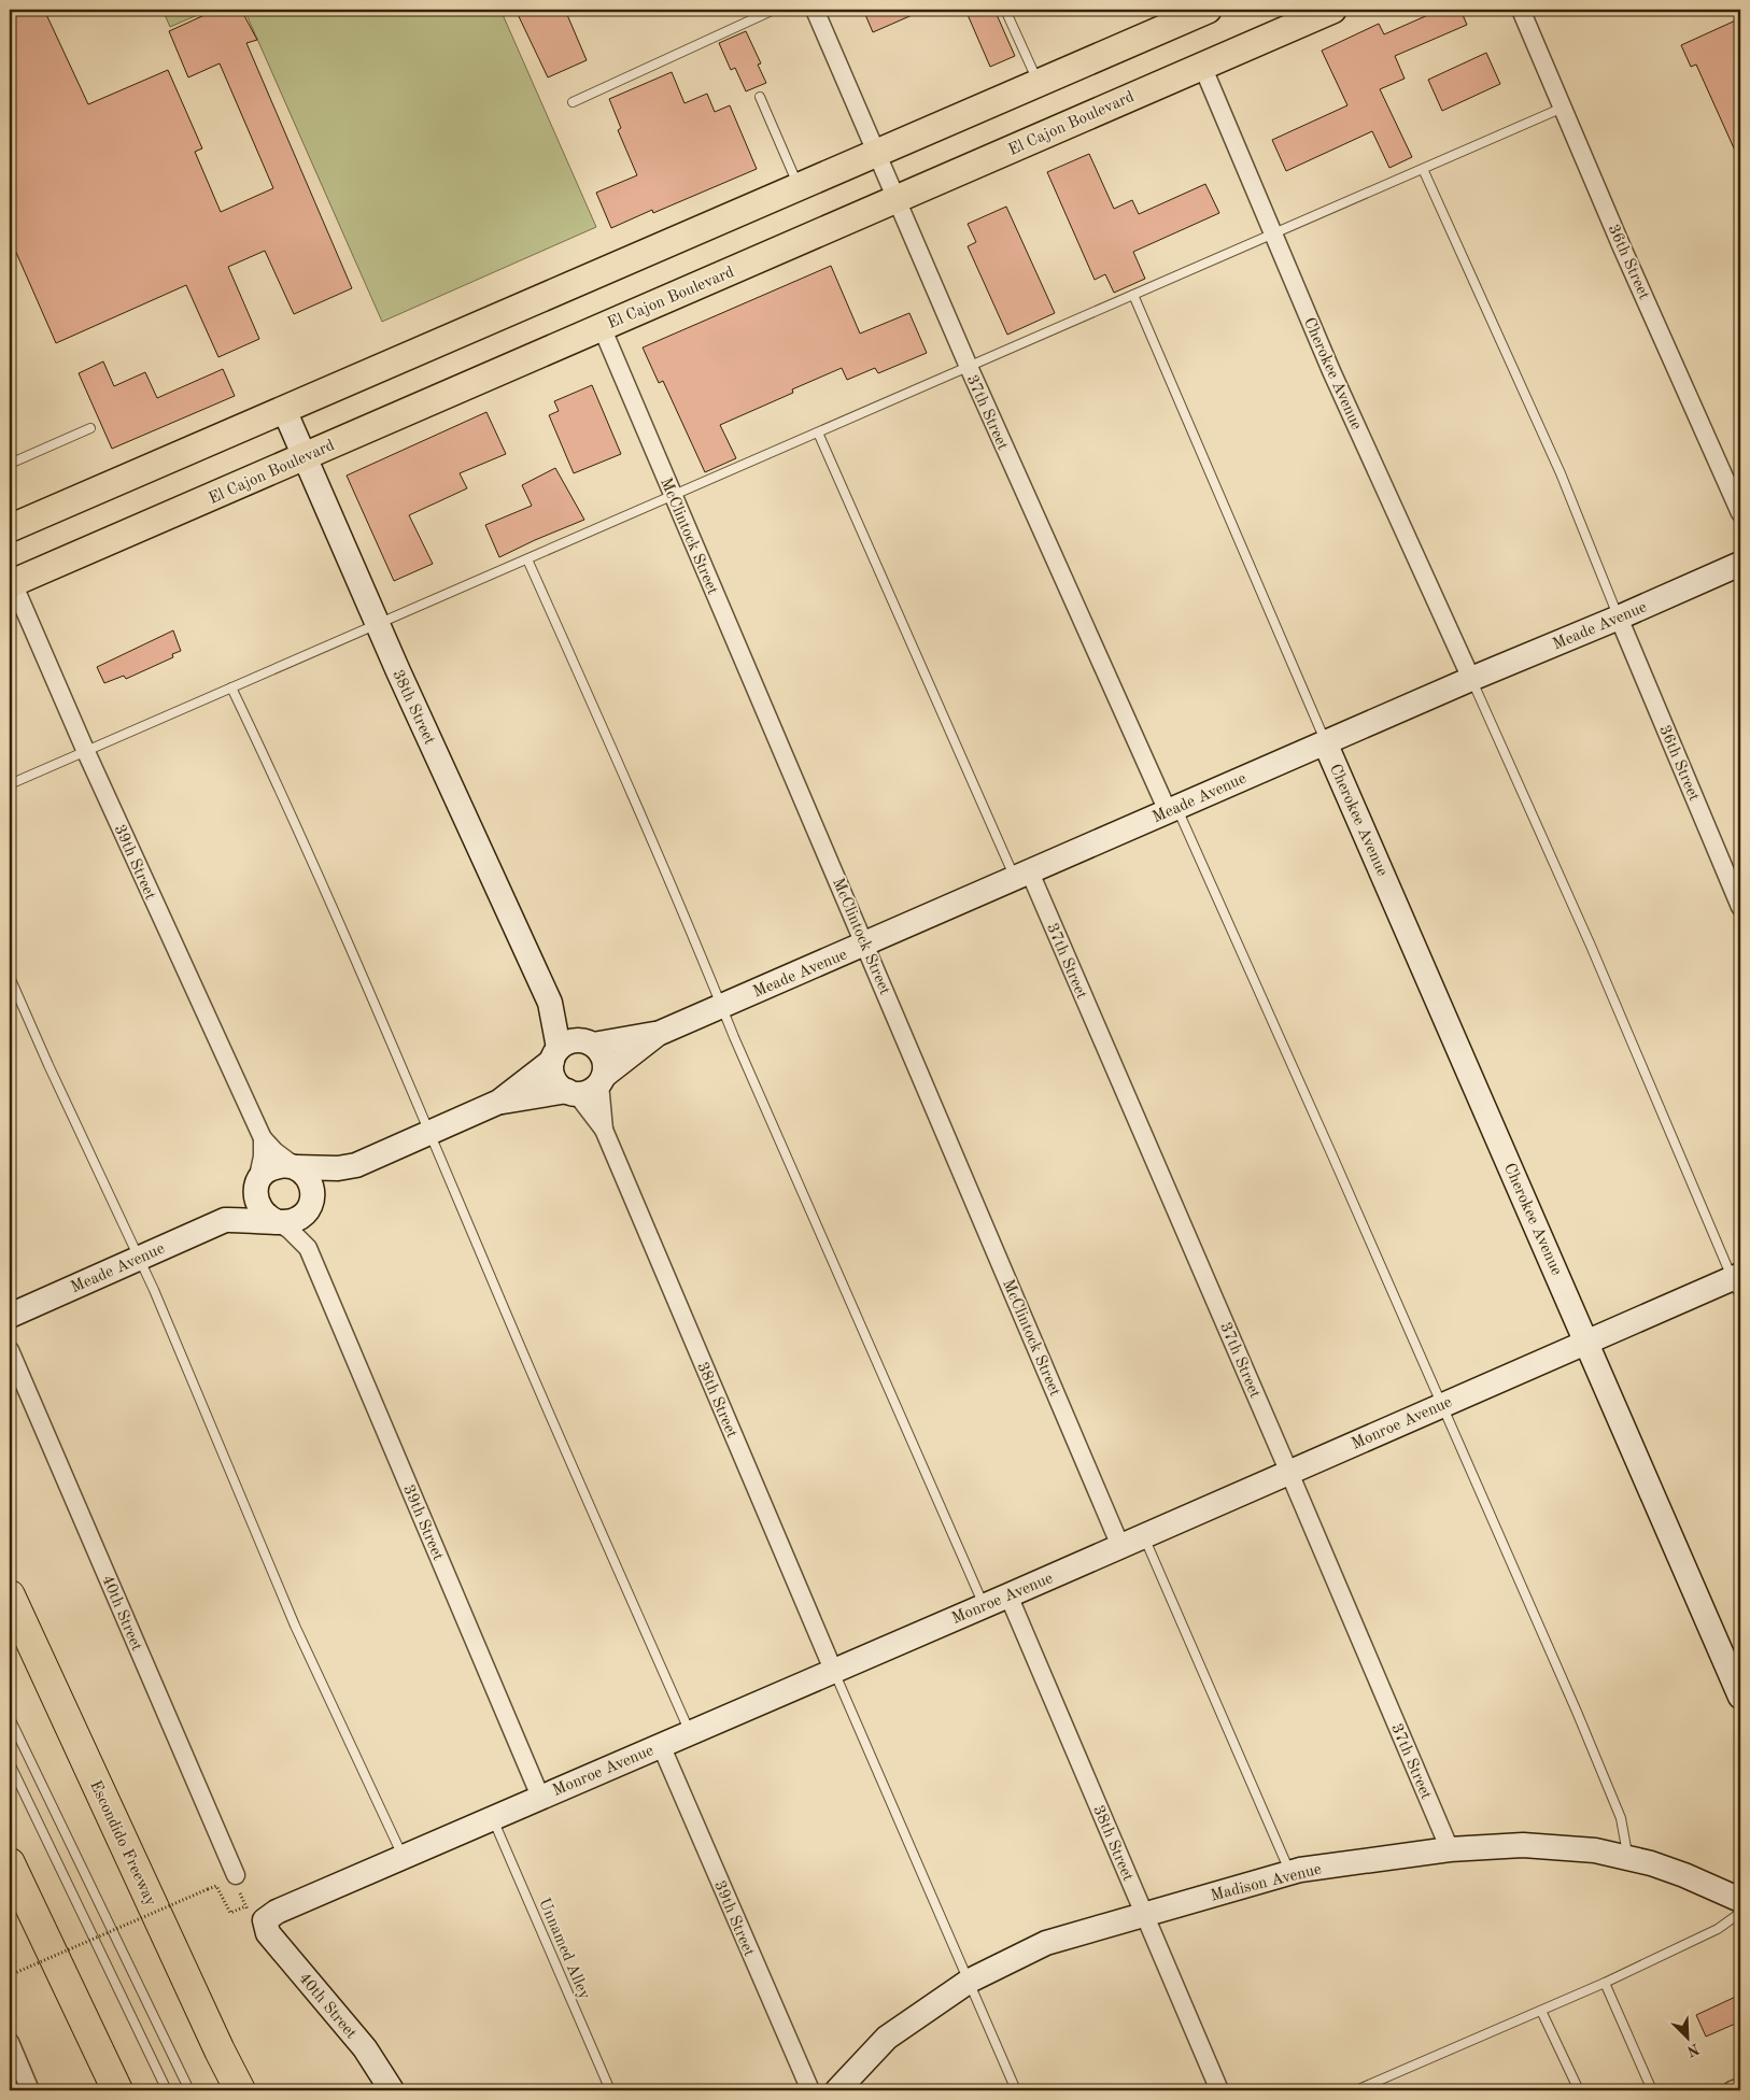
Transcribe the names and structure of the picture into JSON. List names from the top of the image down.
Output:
{
  "streets": {
    "highway": ["Escondido Freeway"],
    "main road": ["El Cajon Boulevard"],
    "street": [
      "36th Street",
      "Cherokee Avenue",
      "37th Street",
      "McClintock Street",
      "Meade Avenue",
      "38th Street",
      "39th Street",
      "Monroe Avenue",
      "40th Street",
      "Madison Avenue"
    ],
    "lane": ["Unnamed Alley"]
  },
  "crossings": [
    ["El Cajon Boulevard", "Cherokee Avenue"],
    ["El Cajon Boulevard", "37th Street"],
    ["El Cajon Boulevard", "McClintock Street"],
    ["El Cajon Boulevard", "38th Street"],
    ["El Cajon Boulevard", "39th Street"],
    ["36th Street", "Meade Avenue"],
    ["Cherokee Avenue", "Meade Avenue"],
    ["Cherokee Avenue", "Monroe Avenue"],
    ["37th Street", "Meade Avenue"],
    ["37th Street", "Monroe Avenue"],
    ["37th Street", "Madison Avenue"],
    ["McClintock Street", "Meade Avenue"],
    ["McClintock Street", "Monroe Avenue"],
    ["Meade Avenue", "38th Street"],
    ["Meade Avenue", "39th Street"],
    ["38th Street", "Monroe Avenue"],
    ["38th Street", "Madison Avenue"],
    ["39th Street", "Monroe Avenue"],
    ["Monroe Avenue", "40th Street"],
    ["Monroe Avenue", "Unnamed Alley"]
  ],
  "north": "bottom right"
}
